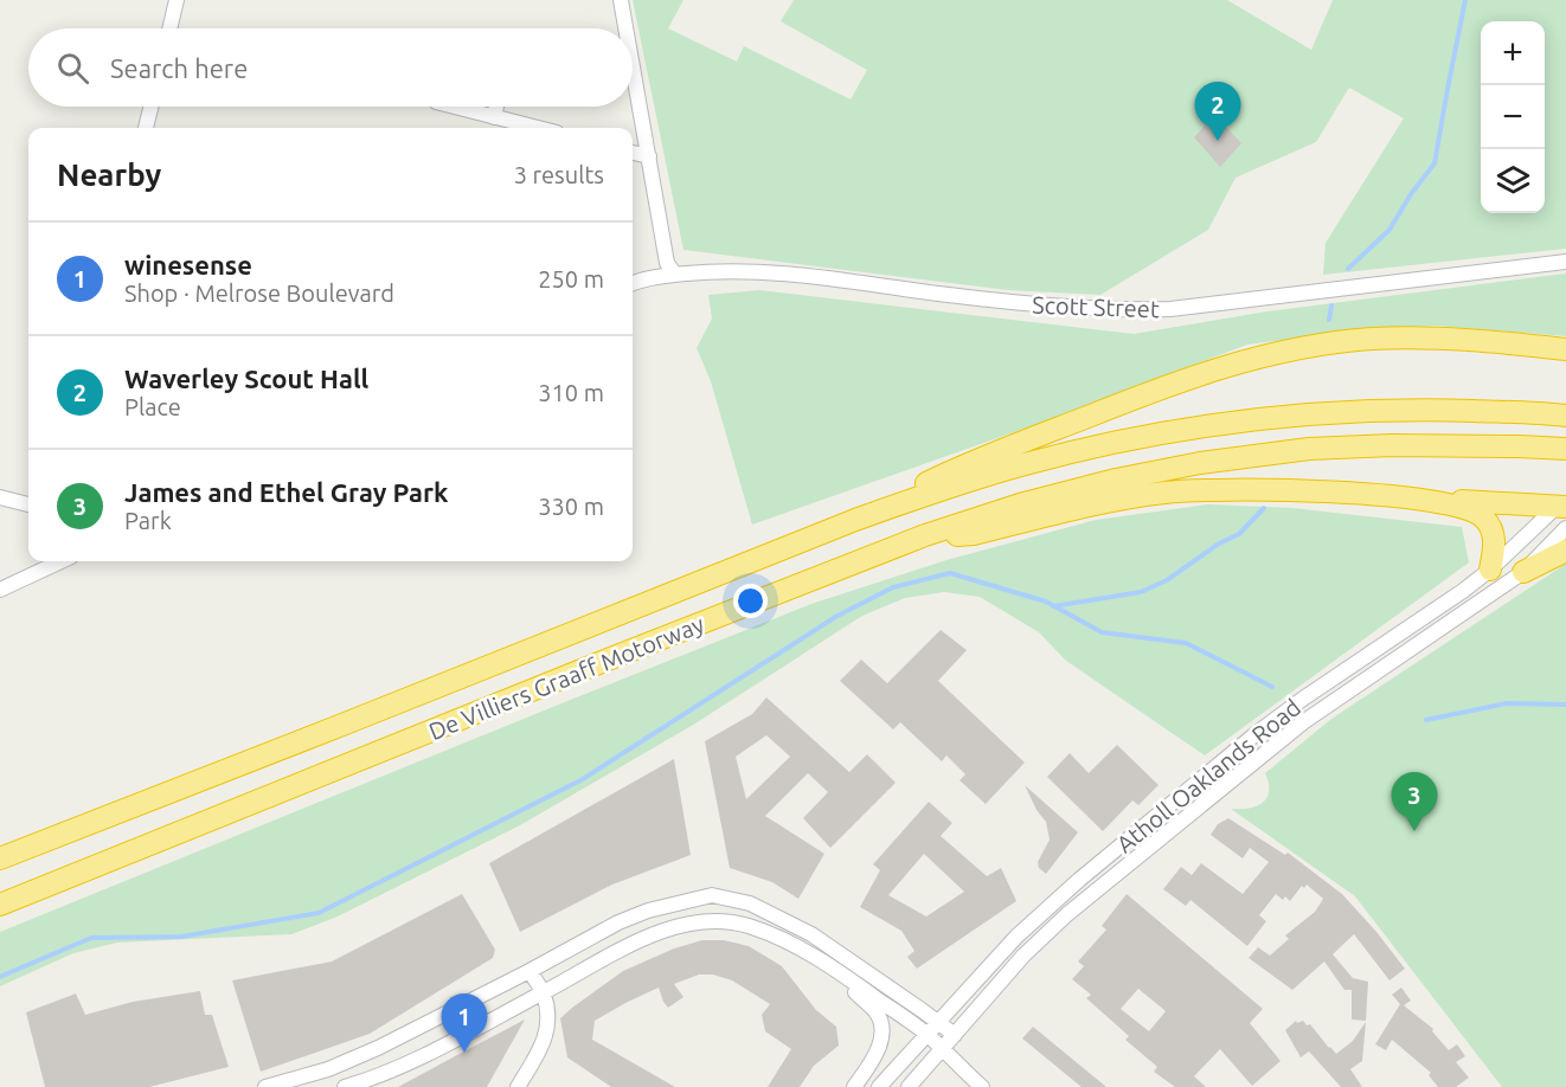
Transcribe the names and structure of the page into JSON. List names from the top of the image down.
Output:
{
  "streets": {
    "highway": ["De Villiers Graaff Motorway"],
    "street": ["Scott Street", "Atholl Oaklands Road"]
  },
  "page": {
    "map_buttons": ["+", "−"],
    "search": "Search here",
    "pins": ["2", "3", "1"],
    "heading": ["Nearby", "3 results"],
    "list": [
      {
        "mark": "1",
        "name": "winesense",
        "note": "Shop · Melrose Boulevard",
        "value": "250 m"
      },
      {
        "mark": "2",
        "name": "Waverley Scout Hall",
        "note": "Place",
        "value": "310 m"
      },
      {
        "mark": "3",
        "name": "James and Ethel Gray Park",
        "note": "Park",
        "value": "330 m"
      }
    ]
  }
}
